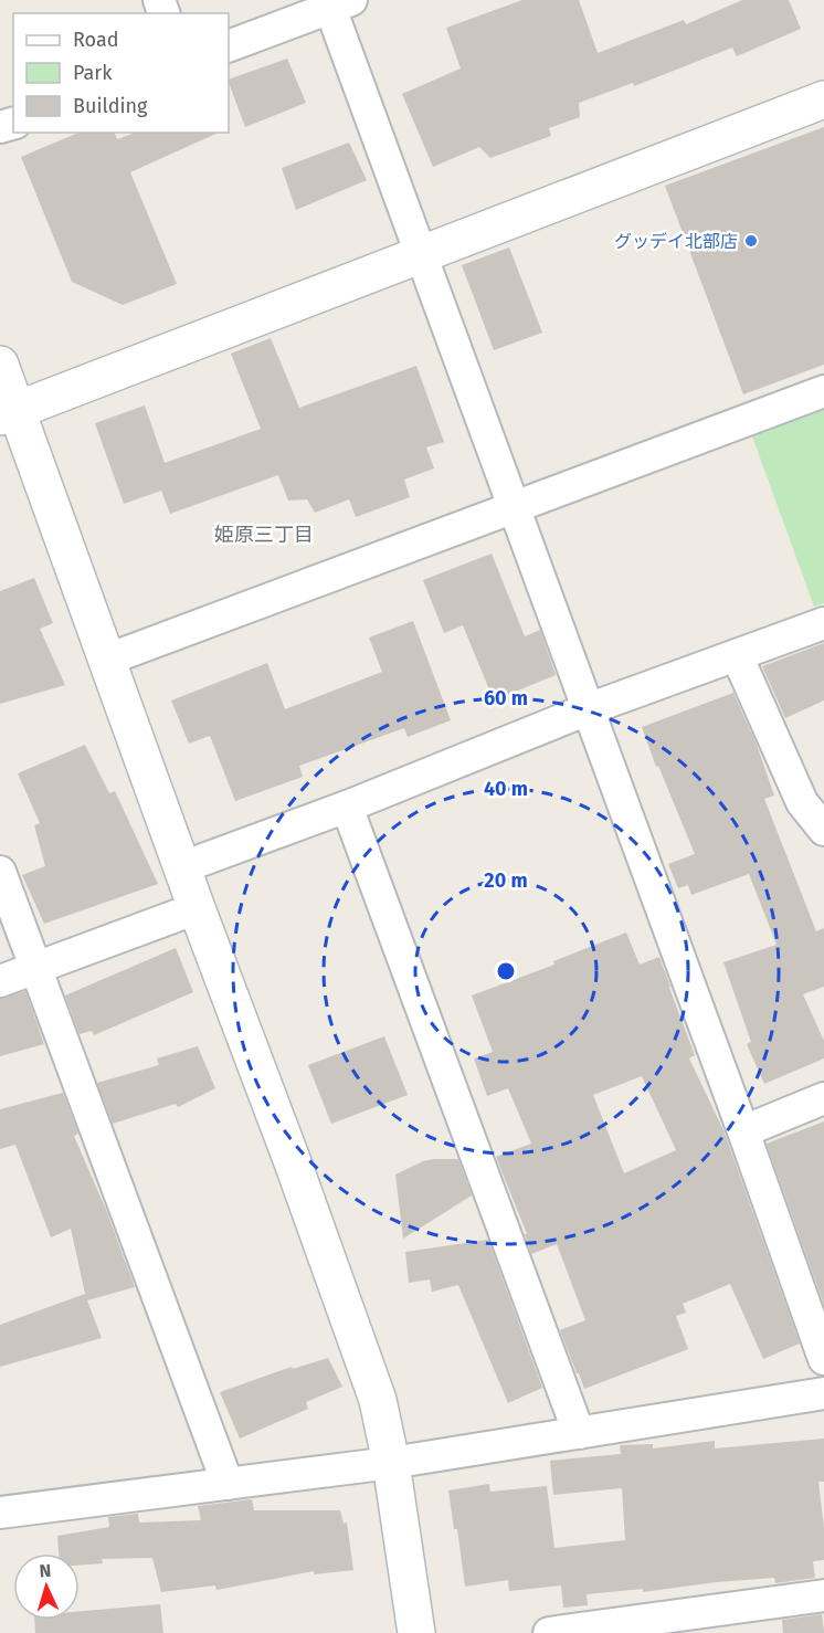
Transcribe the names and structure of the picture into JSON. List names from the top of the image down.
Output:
{
  "districts": ["姫原三丁目"],
  "places": ["グッデイ北部店"],
  "legend": ["Road", "Park", "Building"],
  "north": "top",
  "rings": ["60 m", "40 m", "20 m"]
}
